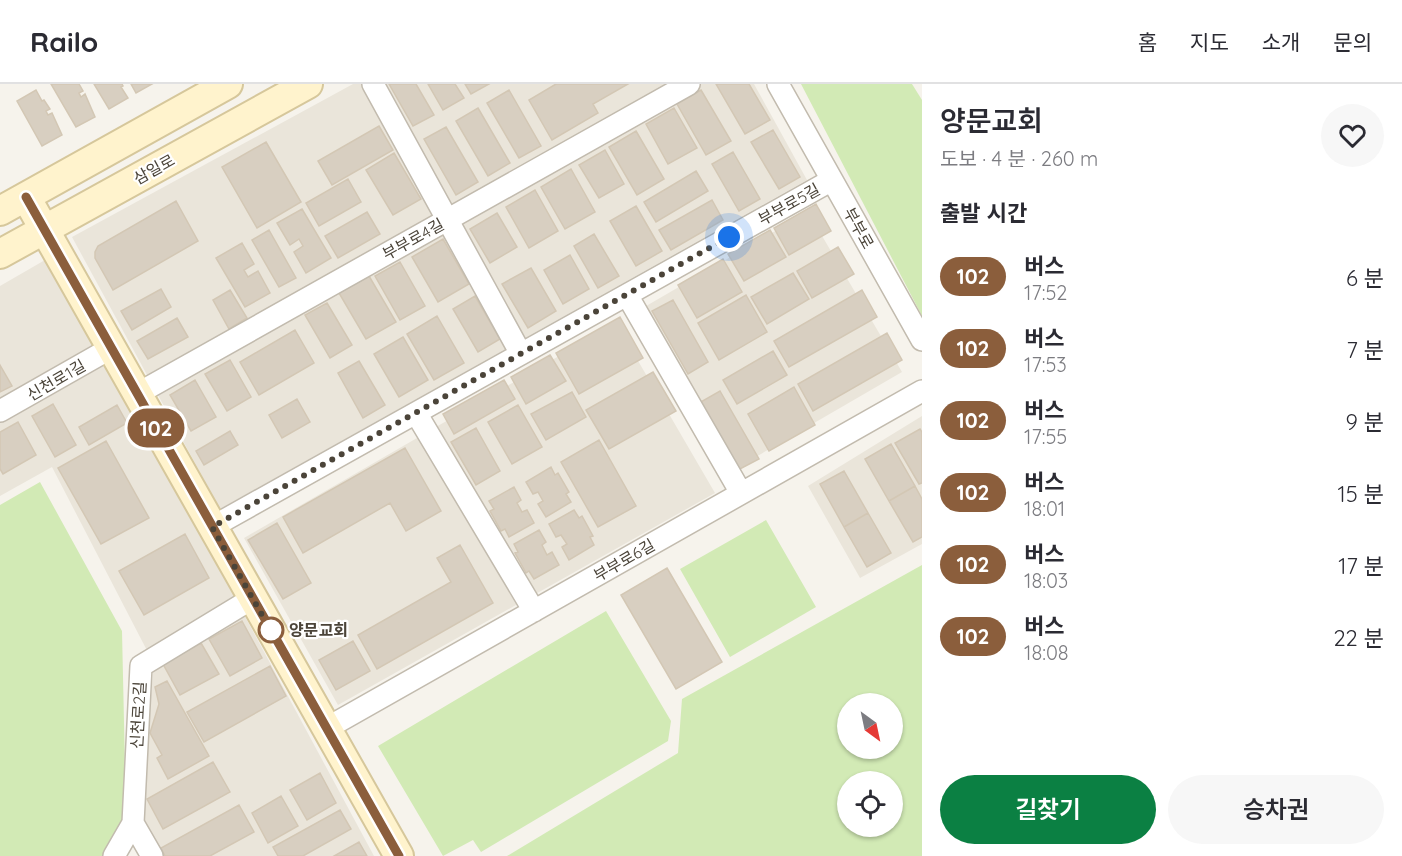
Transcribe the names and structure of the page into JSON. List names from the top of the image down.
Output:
{
  "streets": {
    "street": [
      "삼일로",
      "부부로5길",
      "부부로",
      "부부로4길",
      "신천로1길",
      "부부로6길",
      "신천로2길"
    ]
  },
  "crossings": [
    ["부부로5길", "부부로"]
  ],
  "places": ["양문교회"],
  "lines": ["bus line 102"],
  "north": "bottom right",
  "page": {
    "header": "Railo",
    "nav": [
      "홈",
      "지도",
      "소개",
      "문의"
    ],
    "on_map": "102",
    "heading": [
      ["양문교회", "도보 · 4 분 · 260 m"],
      "출발 시간"
    ],
    "list": [
      {
        "mark": "102",
        "name": "버스",
        "note": "17:52",
        "value": "6 분"
      },
      {
        "mark": "102",
        "name": "버스",
        "note": "17:53",
        "value": "7 분"
      },
      {
        "mark": "102",
        "name": "버스",
        "note": "17:55",
        "value": "9 분"
      },
      {
        "mark": "102",
        "name": "버스",
        "note": "18:01",
        "value": "15 분"
      },
      {
        "mark": "102",
        "name": "버스",
        "note": "18:03",
        "value": "17 분"
      },
      {
        "mark": "102",
        "name": "버스",
        "note": "18:08",
        "value": "22 분"
      }
    ],
    "buttons": ["길찾기", "승차권"]
  }
}
